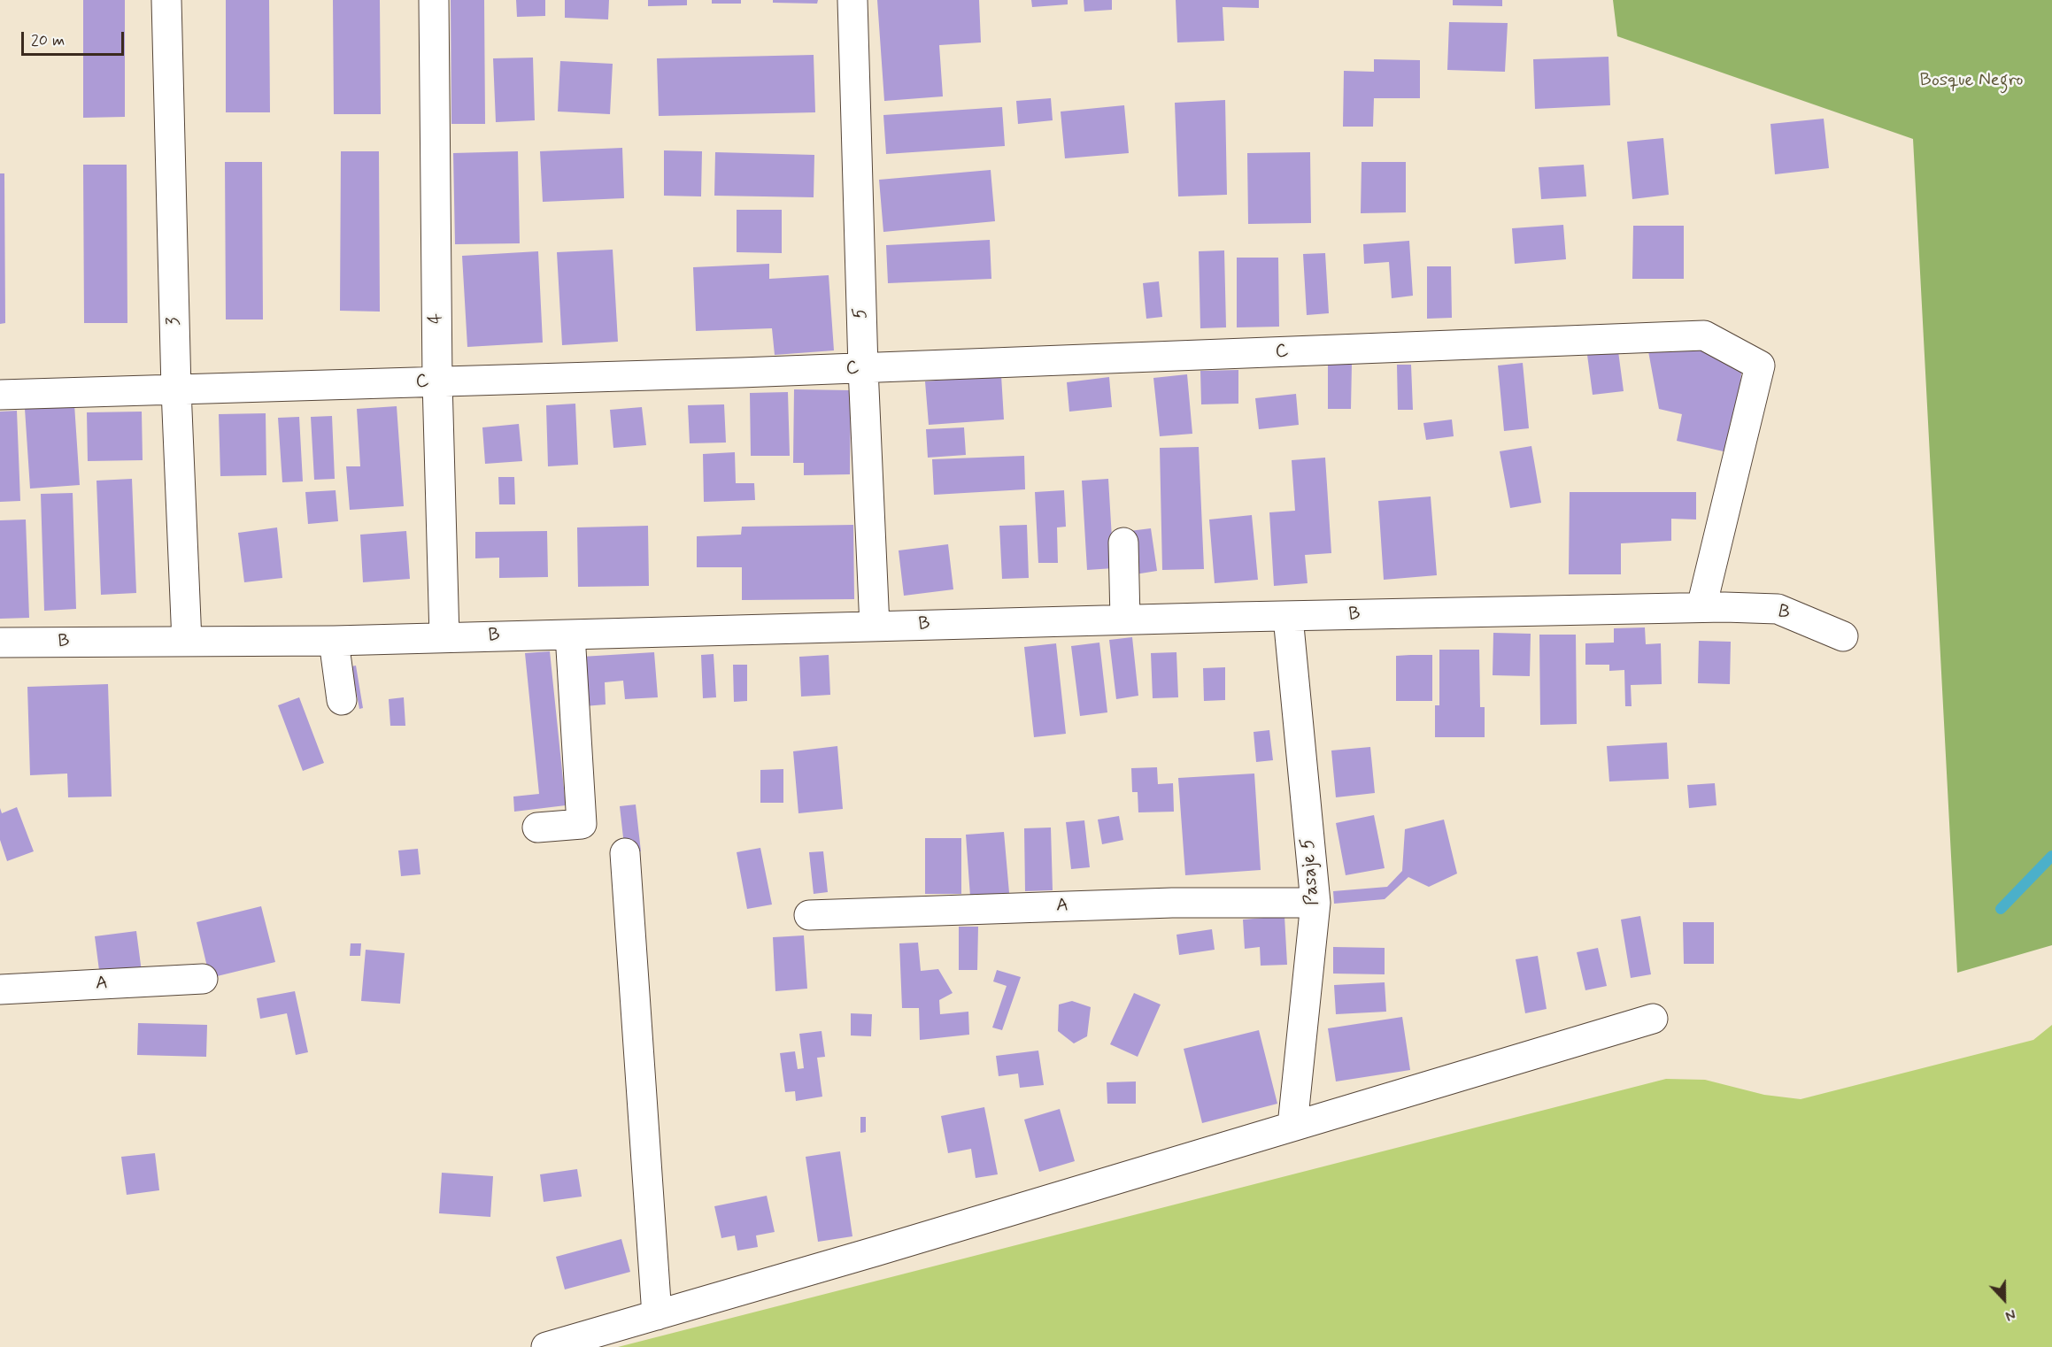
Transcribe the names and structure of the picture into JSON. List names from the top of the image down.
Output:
{
  "streets": {
    "street": [
      "5",
      "4",
      "3",
      "C",
      "B",
      "Pasaje 5",
      "A"
    ]
  },
  "crossings": [
    ["5", "C"],
    ["5", "B"],
    ["4", "C"],
    ["4", "B"],
    ["3", "C"],
    ["3", "B"],
    ["C", "B"],
    ["B", "Pasaje 5"],
    ["Pasaje 5", "A"]
  ],
  "parks": ["Bosque Negro"],
  "scale_bar": "20 m",
  "north": "bottom"
}
